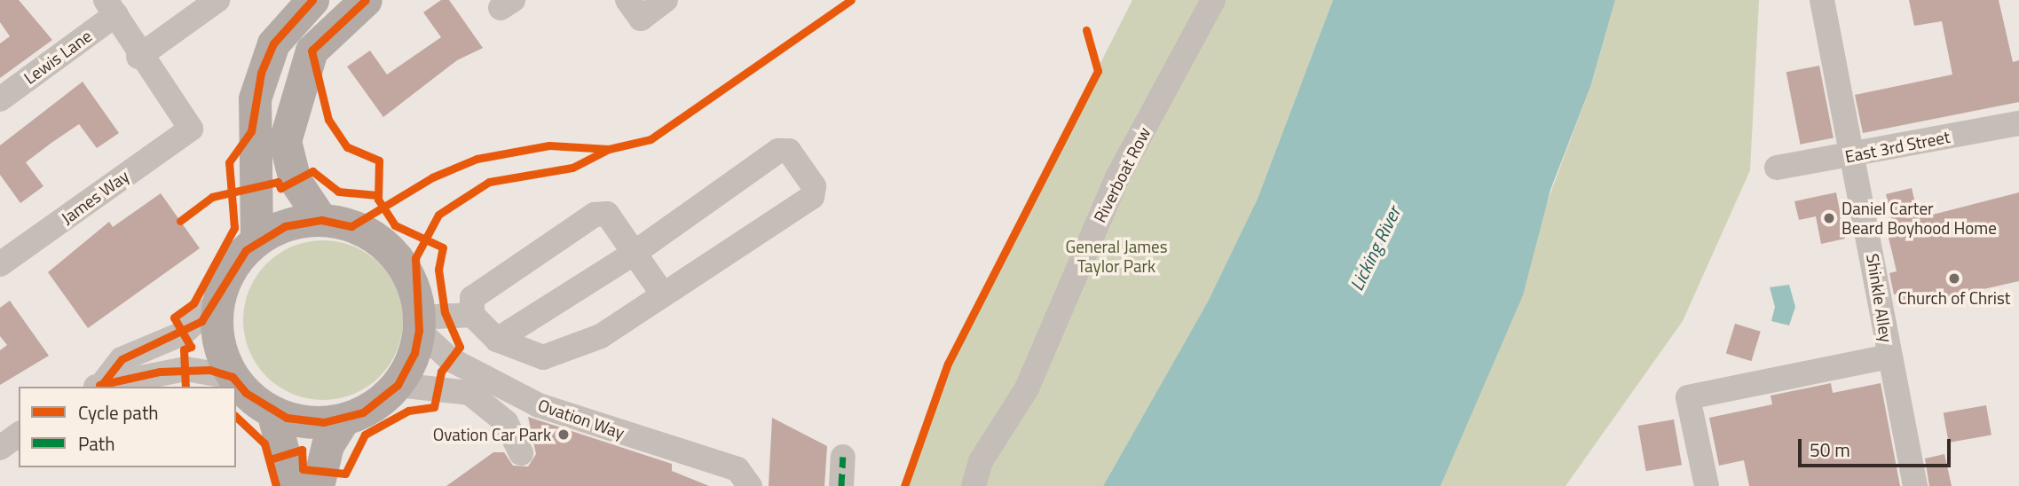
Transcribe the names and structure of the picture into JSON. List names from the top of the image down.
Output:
{
  "streets": {
    "street": [
      "Lewis Lane",
      "East 3rd Street",
      "Riverboat Row",
      "James Way",
      "Shinkle Alley",
      "Ovation Way"
    ]
  },
  "crossings": [
    ["East 3rd Street", "Shinkle Alley"]
  ],
  "water": ["Licking River"],
  "parks": ["General James Taylor Park"],
  "places": ["Daniel Carter Beard Boyhood Home", "Church of Christ", "Ovation Car Park"],
  "legend": ["Cycle path", "Path"],
  "scale_bar": "50 m"
}
